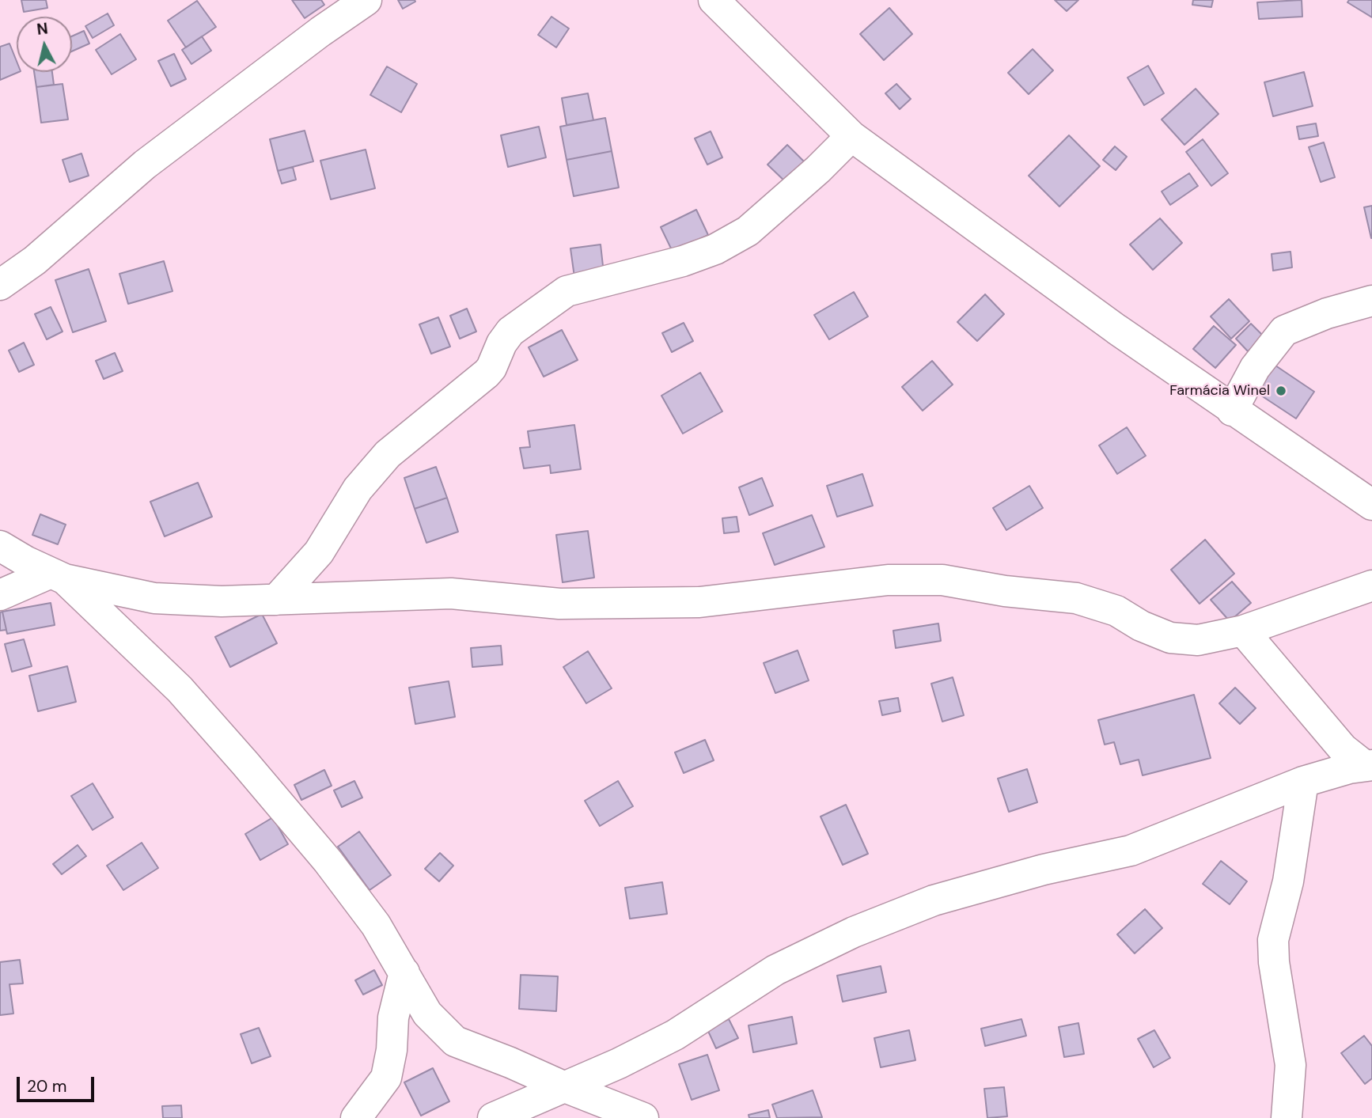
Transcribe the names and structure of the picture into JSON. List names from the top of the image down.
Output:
{
  "places": ["Farmácia Winel"],
  "scale_bar": "20 m",
  "north": "top"
}
